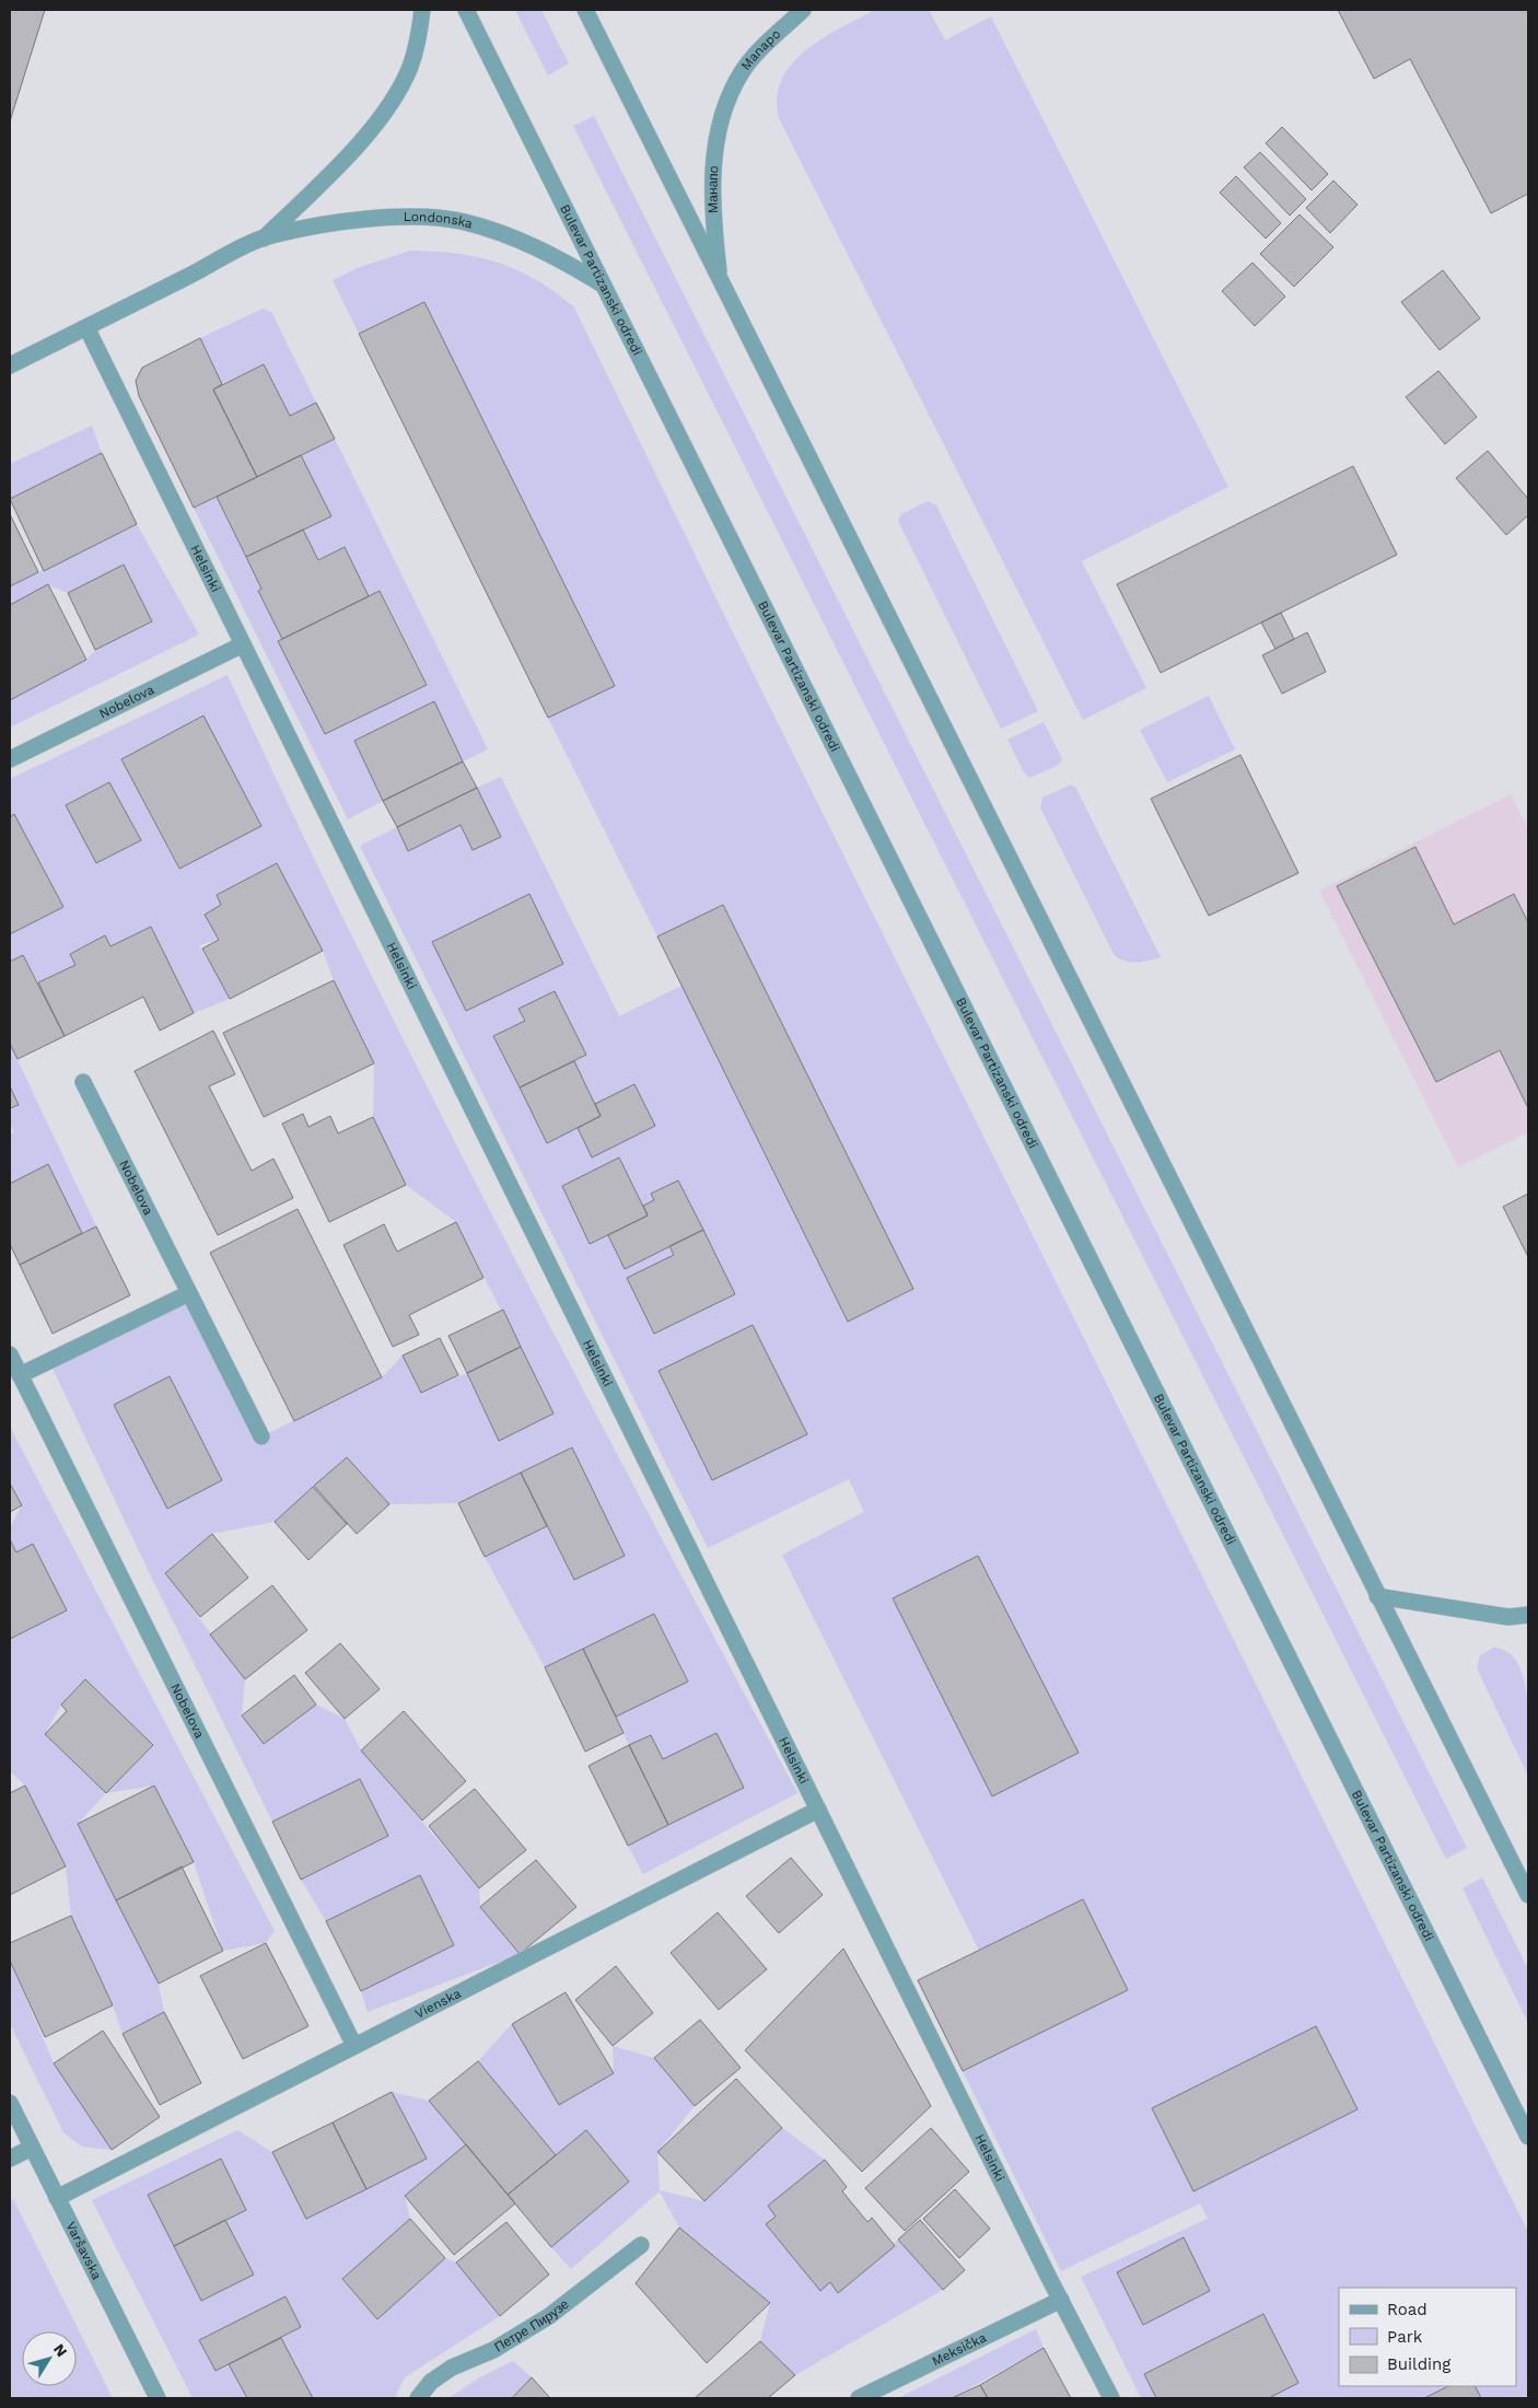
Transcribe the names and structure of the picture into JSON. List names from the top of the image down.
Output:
{
  "streets": {
    "street": [
      "Манапо",
      "Londonska",
      "Bulevar Partizanski odredi",
      "Helsinki",
      "Nobelova",
      "Vienska",
      "Varšavska",
      "Петре Пирузе",
      "Meksička"
    ]
  },
  "crossings": [
    ["Londonska", "Bulevar Partizanski odredi"],
    ["Londonska", "Helsinki"],
    ["Helsinki", "Nobelova"],
    ["Helsinki", "Vienska"],
    ["Helsinki", "Meksička"],
    ["Nobelova", "Vienska"],
    ["Vienska", "Varšavska"]
  ],
  "legend": ["Road", "Park", "Building"],
  "north": "top right"
}
